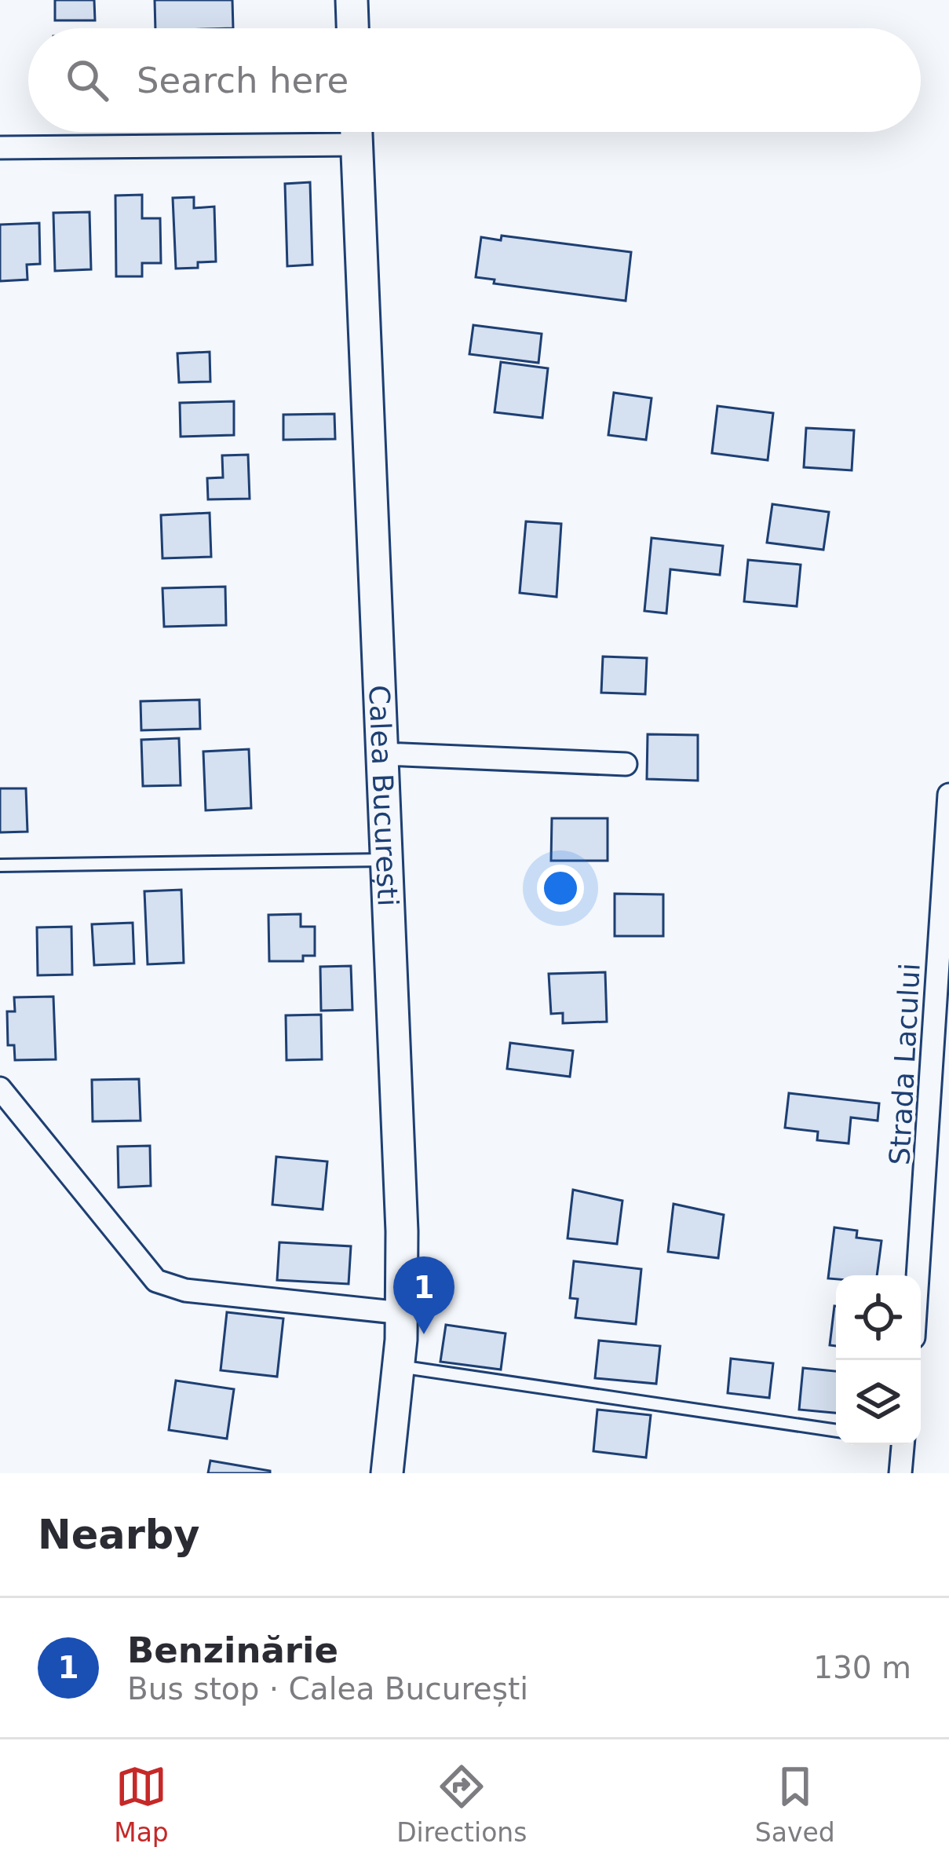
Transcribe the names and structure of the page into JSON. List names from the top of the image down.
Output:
{
  "streets": {
    "main road": ["Calea București"],
    "street": ["Strada Lacului"]
  },
  "page": {
    "search": "Search here",
    "pins": "1",
    "heading": "Nearby",
    "list": [
      {
        "mark": "1",
        "name": "Benzinărie",
        "note": "Bus stop · Calea București",
        "value": "130 m"
      }
    ],
    "nav": ["Map", "Directions", "Saved"]
  }
}
